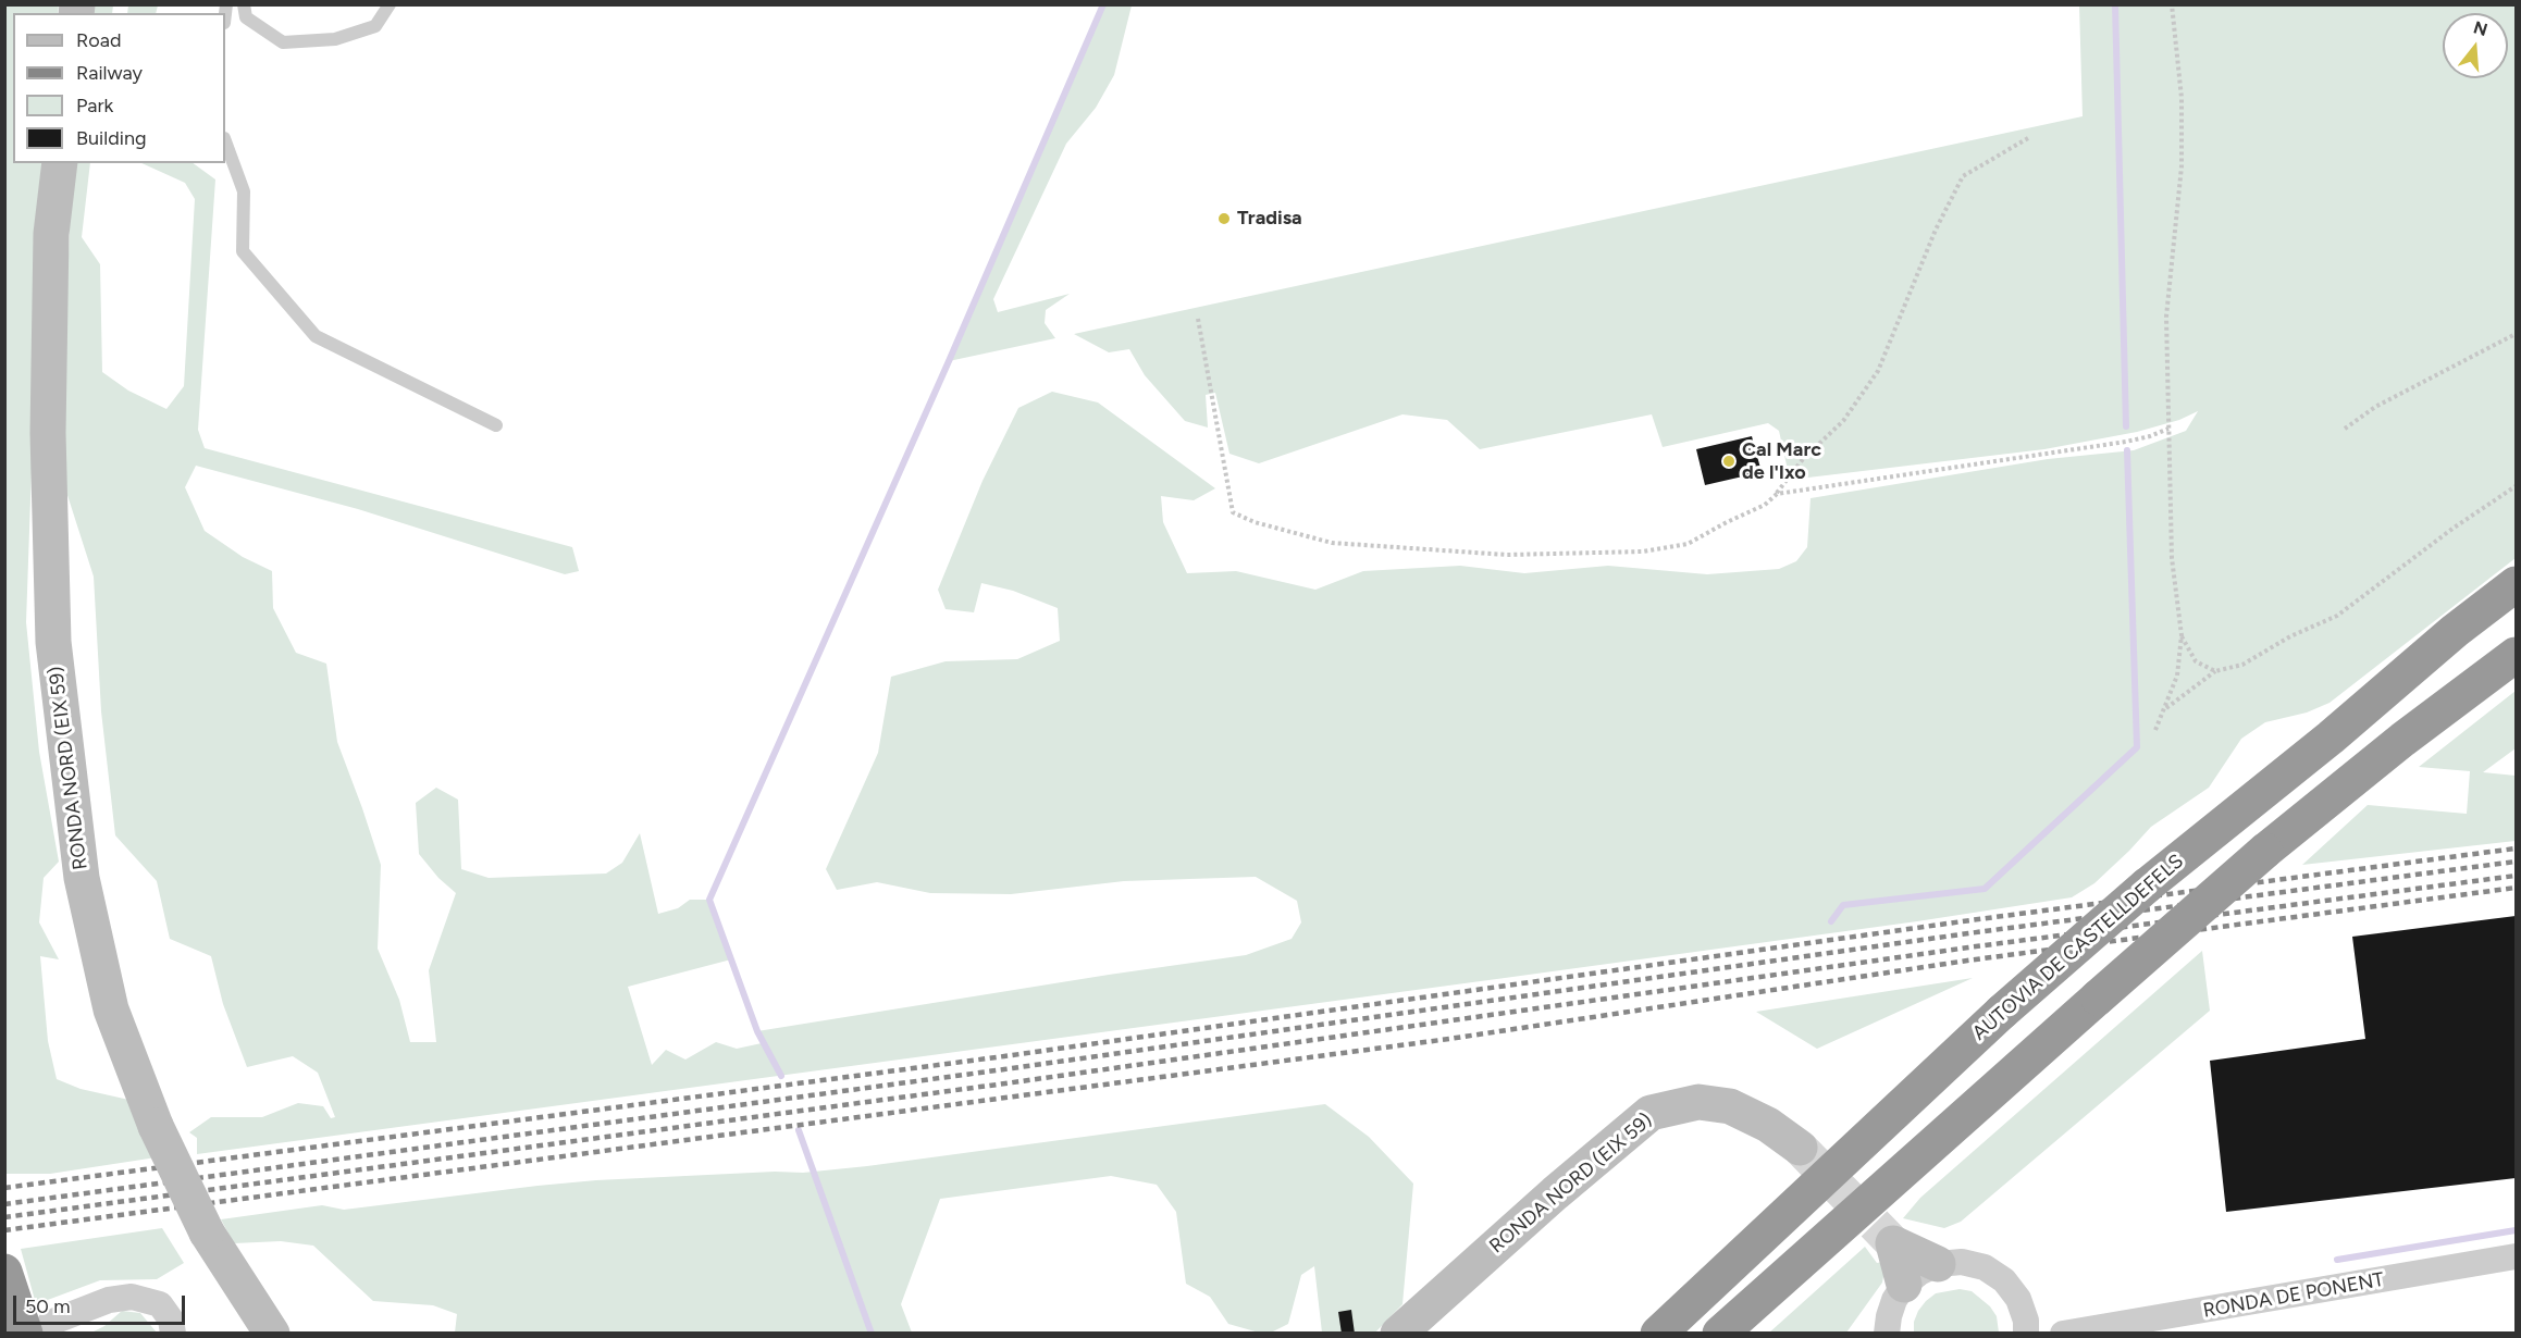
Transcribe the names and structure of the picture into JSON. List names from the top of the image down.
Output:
{
  "streets": {
    "highway": ["AUTOVIA DE CASTELLDEFELS"],
    "main road": ["RONDA NORD (EIX 59)"],
    "street": ["RONDA DE PONENT"]
  },
  "places": ["Tradisa", "Cal Marc de l'Ixo"],
  "legend": [
    "Road",
    "Railway",
    "Park",
    "Building"
  ],
  "scale_bar": "50 m",
  "north": "top"
}
